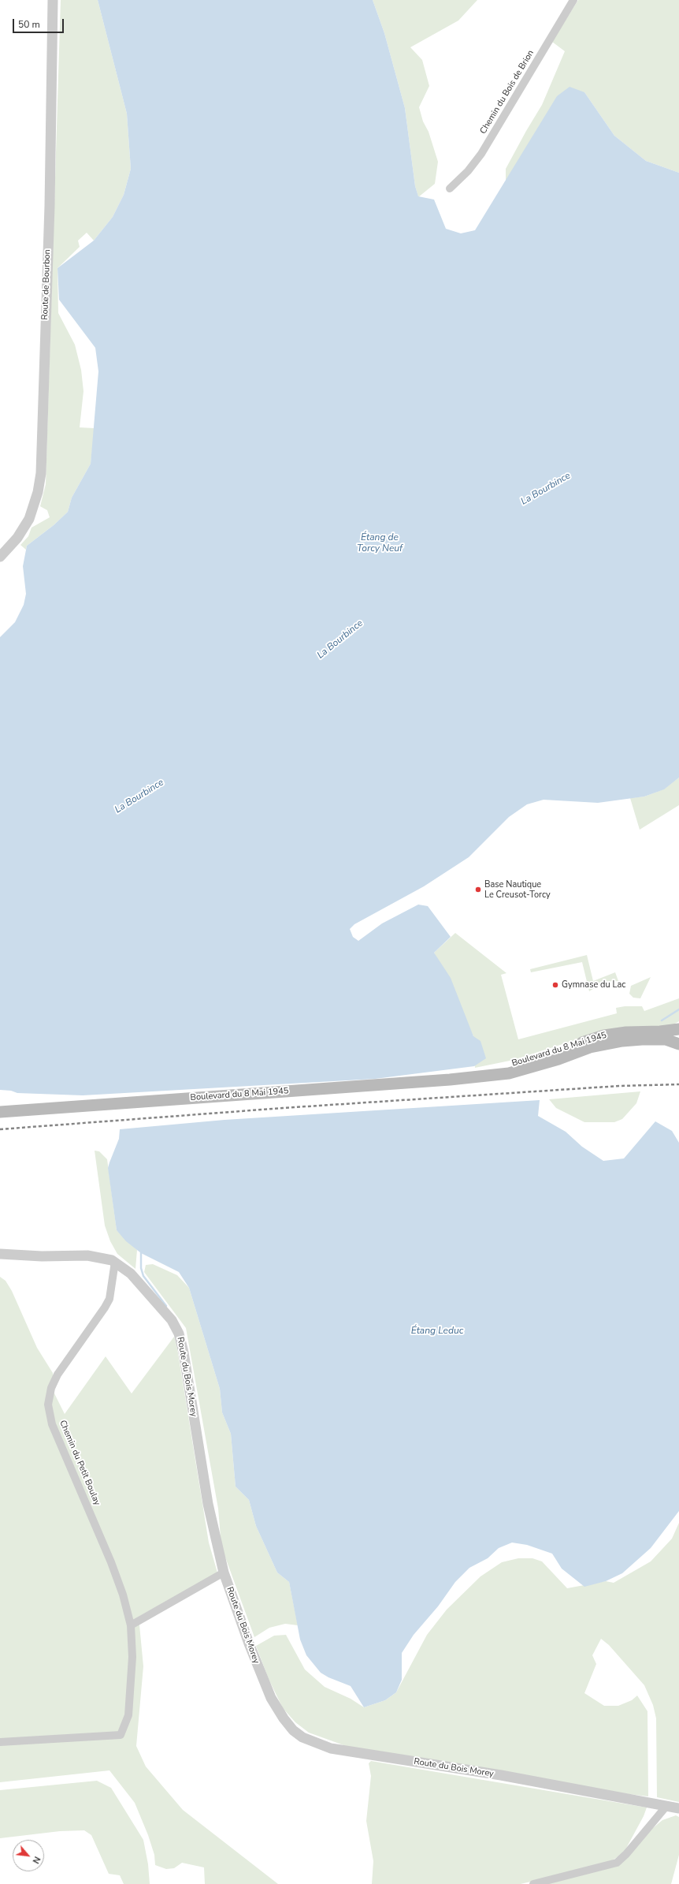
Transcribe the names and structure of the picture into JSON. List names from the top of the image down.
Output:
{
  "streets": {
    "main road": ["Boulevard du 8 Mai 1945"],
    "street": [
      "Chemin du Bois de Brion",
      "Route de Bourbon",
      "Route du Bois Morey",
      "Chemin du Petit Boulay"
    ]
  },
  "crossings": [
    ["Route du Bois Morey", "Chemin du Petit Boulay"]
  ],
  "water": ["La Bourbince", "Étang de Torcy Neuf", "Étang Leduc"],
  "places": ["Base Nautique Le Creusot-Torcy", "Gymnase du Lac"],
  "scale_bar": "50 m",
  "north": "bottom right"
}
